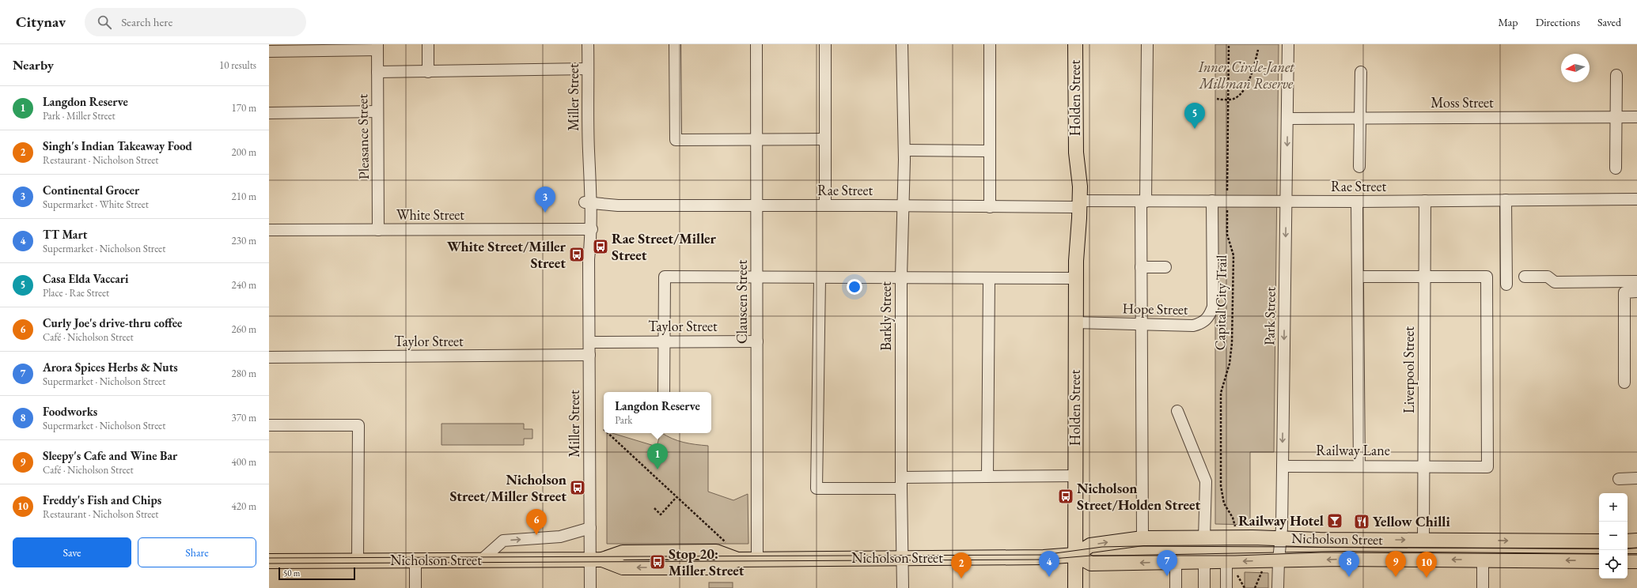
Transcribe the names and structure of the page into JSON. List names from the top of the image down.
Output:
{
  "streets": {
    "main road": ["Holden Street", "Nicholson Street"],
    "street": [
      "Miller Street",
      "Moss Street",
      "Pleasance Street",
      "Rae Street",
      "White Street",
      "Clauscen Street",
      "Hope Street",
      "Barkly Street",
      "Park Street",
      "Taylor Street",
      "Liverpool Street",
      "Railway Lane"
    ],
    "path": ["Capital City Trail"]
  },
  "crossings": [
    ["Miller Street", "Rae Street"],
    ["Miller Street", "White Street"],
    ["Miller Street", "Taylor Street"],
    ["Miller Street", "Nicholson Street"],
    ["Holden Street", "Rae Street"],
    ["Holden Street", "Hope Street"],
    ["Holden Street", "Nicholson Street"],
    ["Moss Street", "Park Street"],
    ["Pleasance Street", "White Street"],
    ["Rae Street", "Clauscen Street"],
    ["Rae Street", "Capital City Trail"],
    ["Rae Street", "Hope Street"],
    ["Rae Street", "Barkly Street"],
    ["Rae Street", "Park Street"],
    ["Rae Street", "Liverpool Street"],
    ["Clauscen Street", "Taylor Street"],
    ["Clauscen Street", "Nicholson Street"],
    ["Capital City Trail", "Nicholson Street"],
    ["Barkly Street", "Nicholson Street"],
    ["Park Street", "Railway Lane"],
    ["Park Street", "Nicholson Street"],
    ["Liverpool Street", "Railway Lane"],
    ["Liverpool Street", "Nicholson Street"]
  ],
  "parks": ["Inner Circle-Janet Millman Reserve"],
  "places": {
    "bus stop": [
      "Rae Street/Miller Street",
      "White Street/Miller Street",
      "Nicholson Street/Miller Street",
      "Nicholson Street/Holden Street",
      "Stop 20: Miller Street"
    ],
    "bar": ["Railway Hotel"],
    "restaurant": ["Yellow Chilli"]
  },
  "scale_bar": "50 m",
  "north": "left",
  "page": {
    "header": "Citynav",
    "search": "Search here",
    "nav": ["Map", "Directions", "Saved"],
    "heading": ["Nearby", "10 results"],
    "list": [
      {
        "mark": "1",
        "name": "Langdon Reserve",
        "note": "Park · Miller Street",
        "value": "170 m"
      },
      {
        "mark": "2",
        "name": "Singh's Indian Takeaway Food",
        "note": "Restaurant · Nicholson Street",
        "value": "200 m"
      },
      {
        "mark": "3",
        "name": "Continental Grocer",
        "note": "Supermarket · White Street",
        "value": "210 m"
      },
      {
        "mark": "4",
        "name": "TT Mart",
        "note": "Supermarket · Nicholson Street",
        "value": "230 m"
      },
      {
        "mark": "5",
        "name": "Casa Elda Vaccari",
        "note": "Place · Rae Street",
        "value": "240 m"
      },
      {
        "mark": "6",
        "name": "Curly Joe's drive-thru coffee",
        "note": "Café · Nicholson Street",
        "value": "260 m"
      },
      {
        "mark": "7",
        "name": "Arora Spices Herbs & Nuts",
        "note": "Supermarket · Nicholson Street",
        "value": "280 m"
      },
      {
        "mark": "8",
        "name": "Foodworks",
        "note": "Supermarket · Nicholson Street",
        "value": "370 m"
      },
      {
        "mark": "9",
        "name": "Sleepy's Cafe and Wine Bar",
        "note": "Café · Nicholson Street",
        "value": "400 m"
      },
      {
        "mark": "10",
        "name": "Freddy's Fish and Chips",
        "note": "Restaurant · Nicholson Street",
        "value": "420 m"
      }
    ],
    "pins": [
      "5",
      "3",
      "1",
      "6",
      "7",
      "4",
      "8",
      "9",
      "10",
      "2"
    ],
    "popup": ["Langdon Reserve", "Park"],
    "map_buttons": ["+", "−"],
    "buttons": ["Save", "Share"],
    "scale": "50 m"
  }
}
